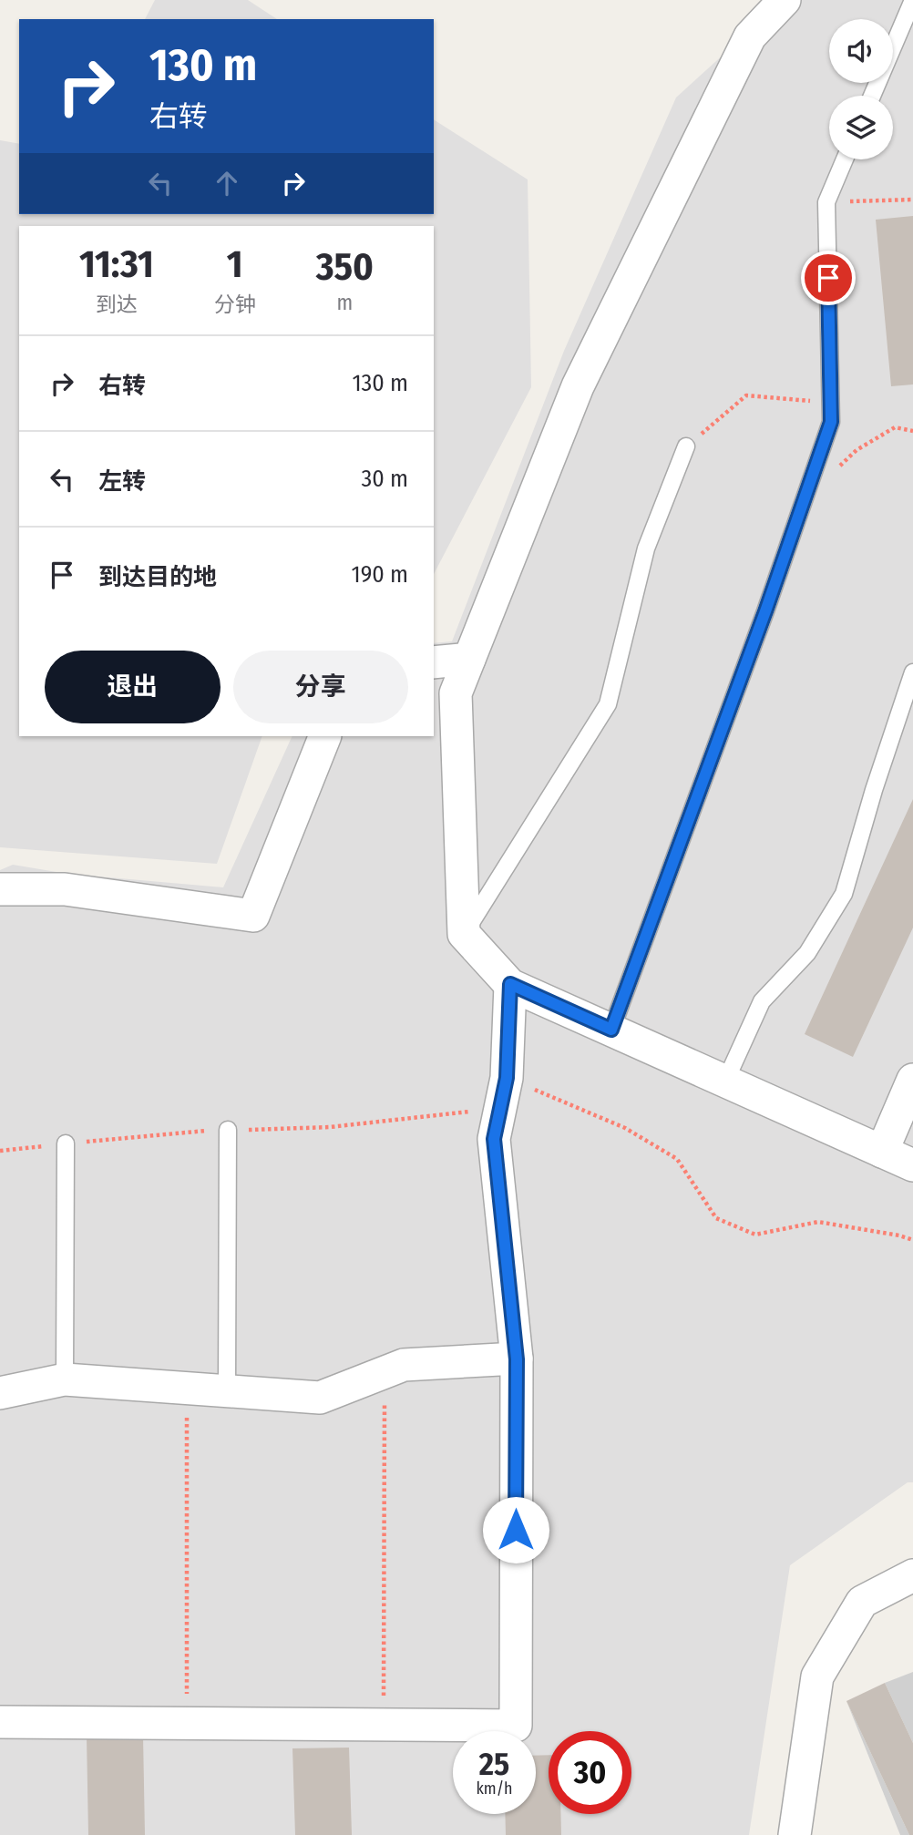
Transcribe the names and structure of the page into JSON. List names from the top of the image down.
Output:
{
  "page": {
    "turn": ["130 m", "右转"],
    "eta": [
      "11:31",
      "到达",
      "1",
      "分钟",
      "350",
      "m"
    ],
    "list": [
      {
        "name": "右转",
        "value": "130 m"
      },
      {
        "name": "左转",
        "value": "30 m"
      },
      {
        "name": "到达目的地",
        "value": "190 m"
      }
    ],
    "buttons": ["退出", "分享"],
    "speed": "25 km/h",
    "limit": "30"
  }
}
